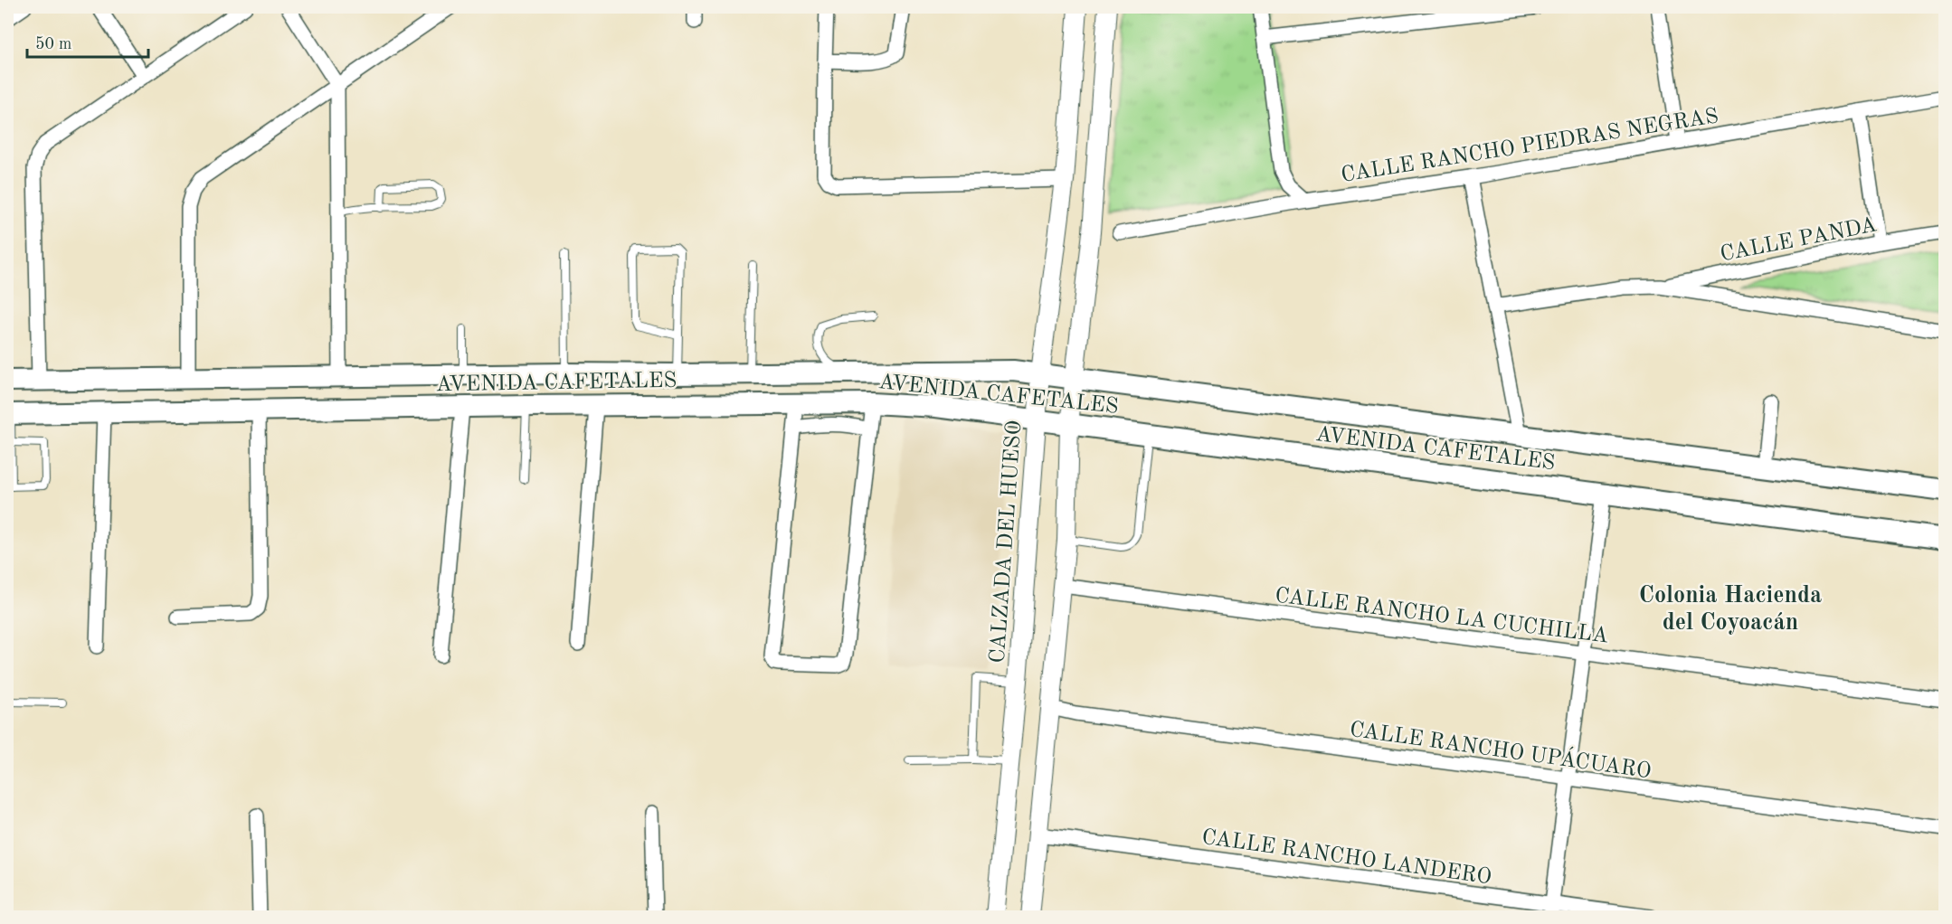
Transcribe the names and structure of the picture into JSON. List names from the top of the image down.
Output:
{
  "streets": {
    "main road": ["AVENIDA CAFETALES", "CALZADA DEL HUESO"],
    "street": [
      "CALLE RANCHO PIEDRAS NEGRAS",
      "CALLE PANDA",
      "CALLE RANCHO LA CUCHILLA",
      "CALLE RANCHO UPÁCUARO",
      "CALLE RANCHO LANDERO"
    ]
  },
  "crossings": [
    ["AVENIDA CAFETALES", "CALZADA DEL HUESO"]
  ],
  "districts": ["Colonia Hacienda del Coyoacán"],
  "scale_bar": "50 m"
}
